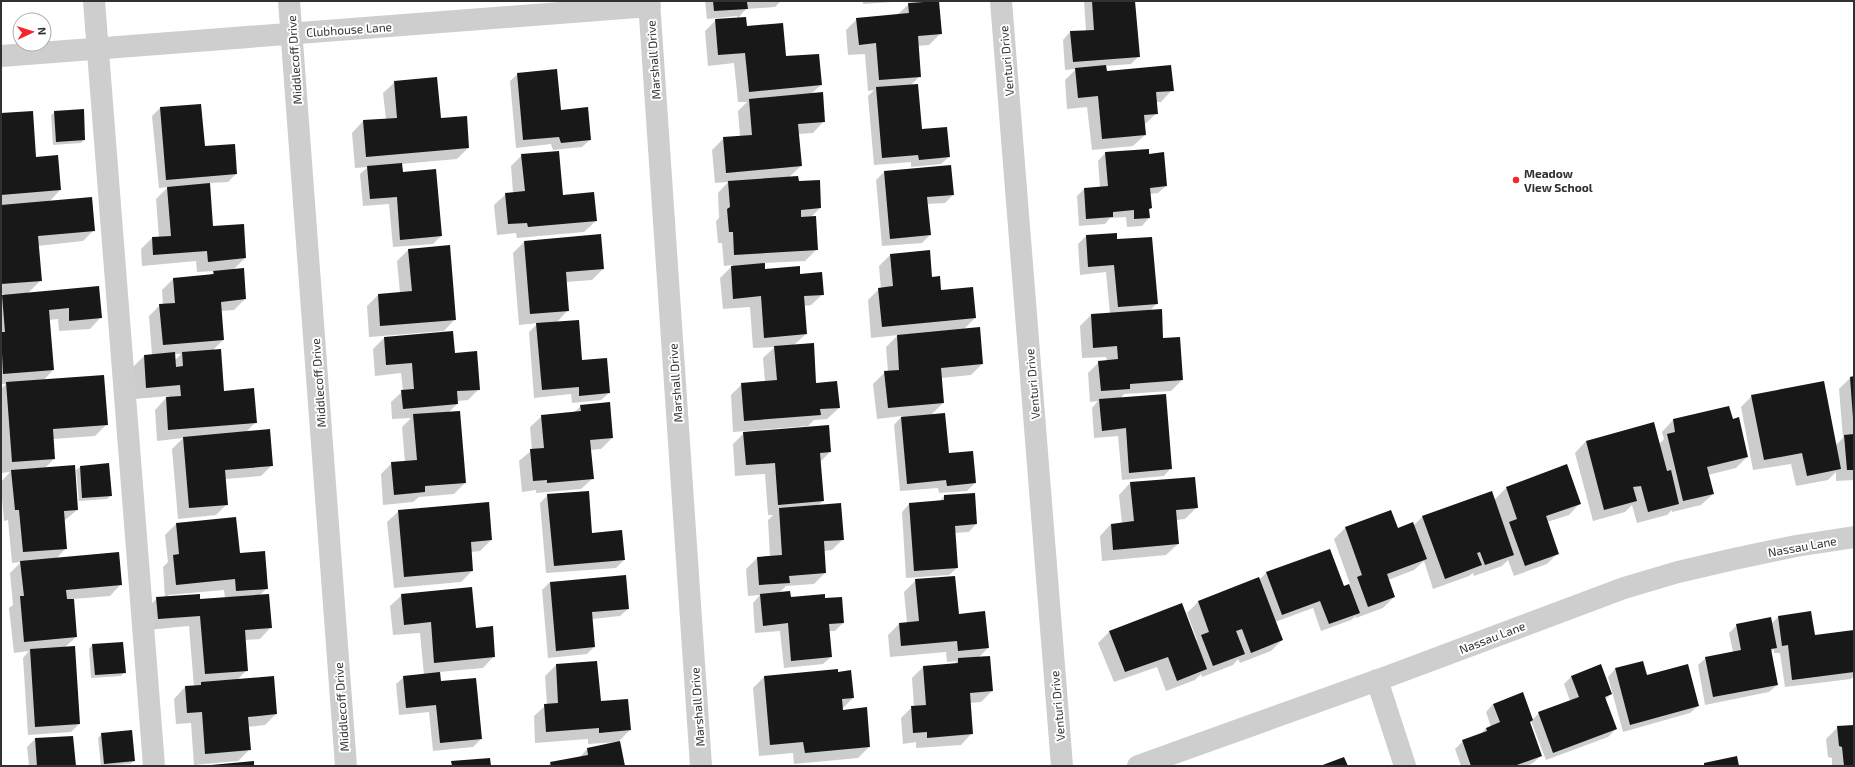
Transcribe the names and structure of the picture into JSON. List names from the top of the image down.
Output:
{
  "streets": {
    "street": [
      "Clubhouse Lane",
      "Middlecoff Drive",
      "Marshall Drive",
      "Venturi Drive",
      "Nassau Lane"
    ]
  },
  "crossings": [
    ["Clubhouse Lane", "Middlecoff Drive"],
    ["Clubhouse Lane", "Marshall Drive"]
  ],
  "places": ["Meadow View School"],
  "north": "right"
}
